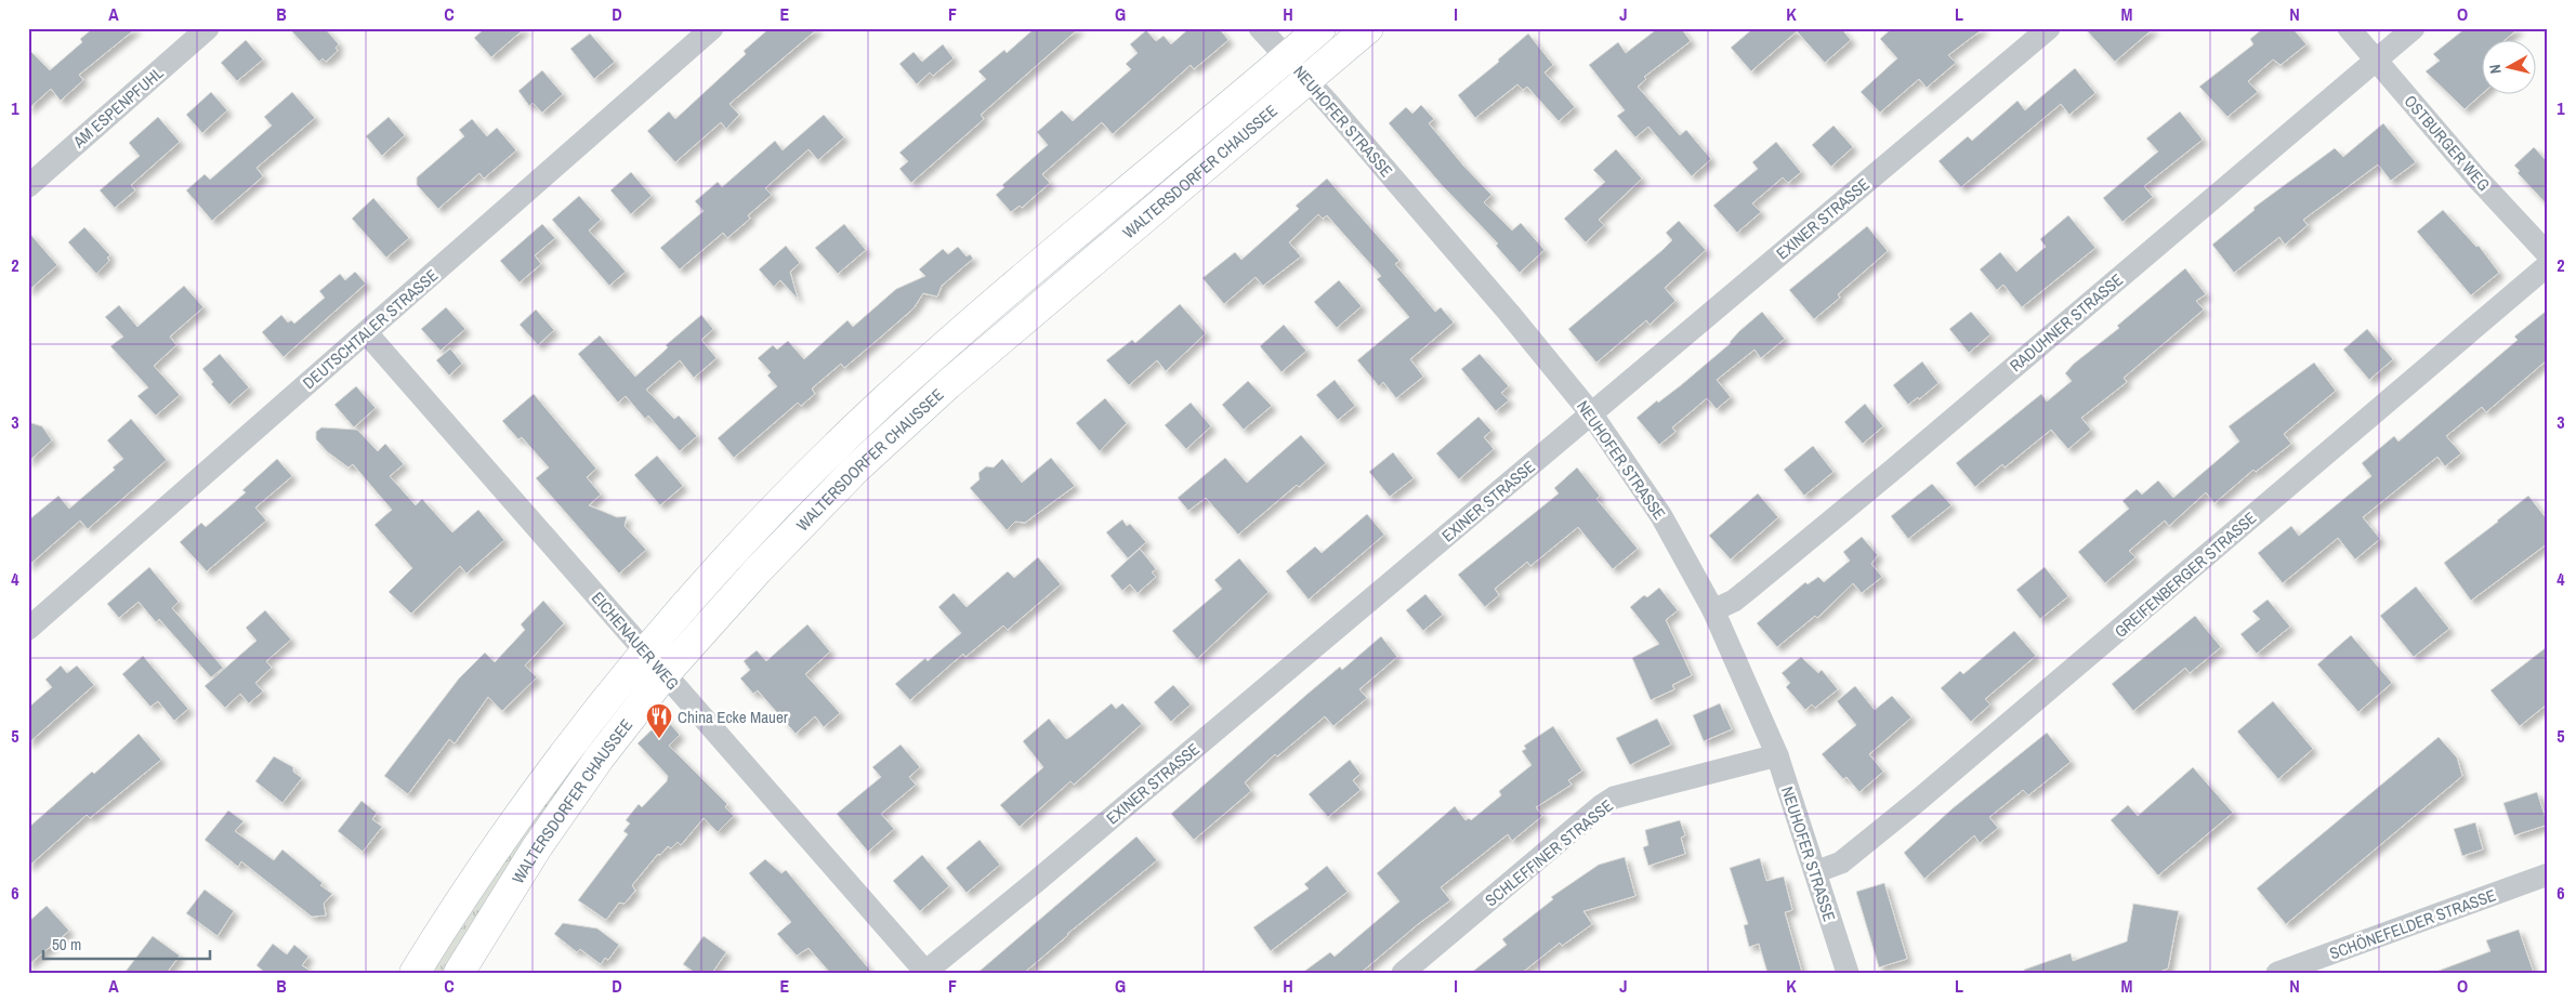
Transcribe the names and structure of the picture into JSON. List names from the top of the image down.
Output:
{
  "streets": {
    "main road": ["WALTERSDORFER CHAUSSEE"],
    "street": [
      "AM ESPENPFUHL",
      "NEUHOFER STRASSE",
      "OSTBURGER WEG",
      "EXINER STRASSE",
      "RADUHNER STRASSE",
      "DEUTSCHTALER STRASSE",
      "GREIFENBERGER STRASSE",
      "EICHENAUER WEG",
      "SCHLEFFINER STRASSE",
      "SCHÖNEFELDER STRASSE"
    ]
  },
  "crossings": [
    ["NEUHOFER STRASSE", "WALTERSDORFER CHAUSSEE"],
    ["NEUHOFER STRASSE", "EXINER STRASSE"],
    ["NEUHOFER STRASSE", "RADUHNER STRASSE"],
    ["NEUHOFER STRASSE", "GREIFENBERGER STRASSE"],
    ["NEUHOFER STRASSE", "SCHLEFFINER STRASSE"],
    ["OSTBURGER WEG", "RADUHNER STRASSE"],
    ["WALTERSDORFER CHAUSSEE", "EICHENAUER WEG"],
    ["EXINER STRASSE", "EICHENAUER WEG"],
    ["DEUTSCHTALER STRASSE", "EICHENAUER WEG"]
  ],
  "places": {
    "restaurant": ["China Ecke Mauer"]
  },
  "scale_bar": "50 m",
  "north": "left",
  "grid": {
    "columns": [
      "A",
      "B",
      "C",
      "D",
      "E",
      "F",
      "G",
      "H",
      "I",
      "J",
      "K",
      "L",
      "M",
      "N",
      "O"
    ],
    "rows": [
      "1",
      "2",
      "3",
      "4",
      "5",
      "6"
    ]
  }
}
